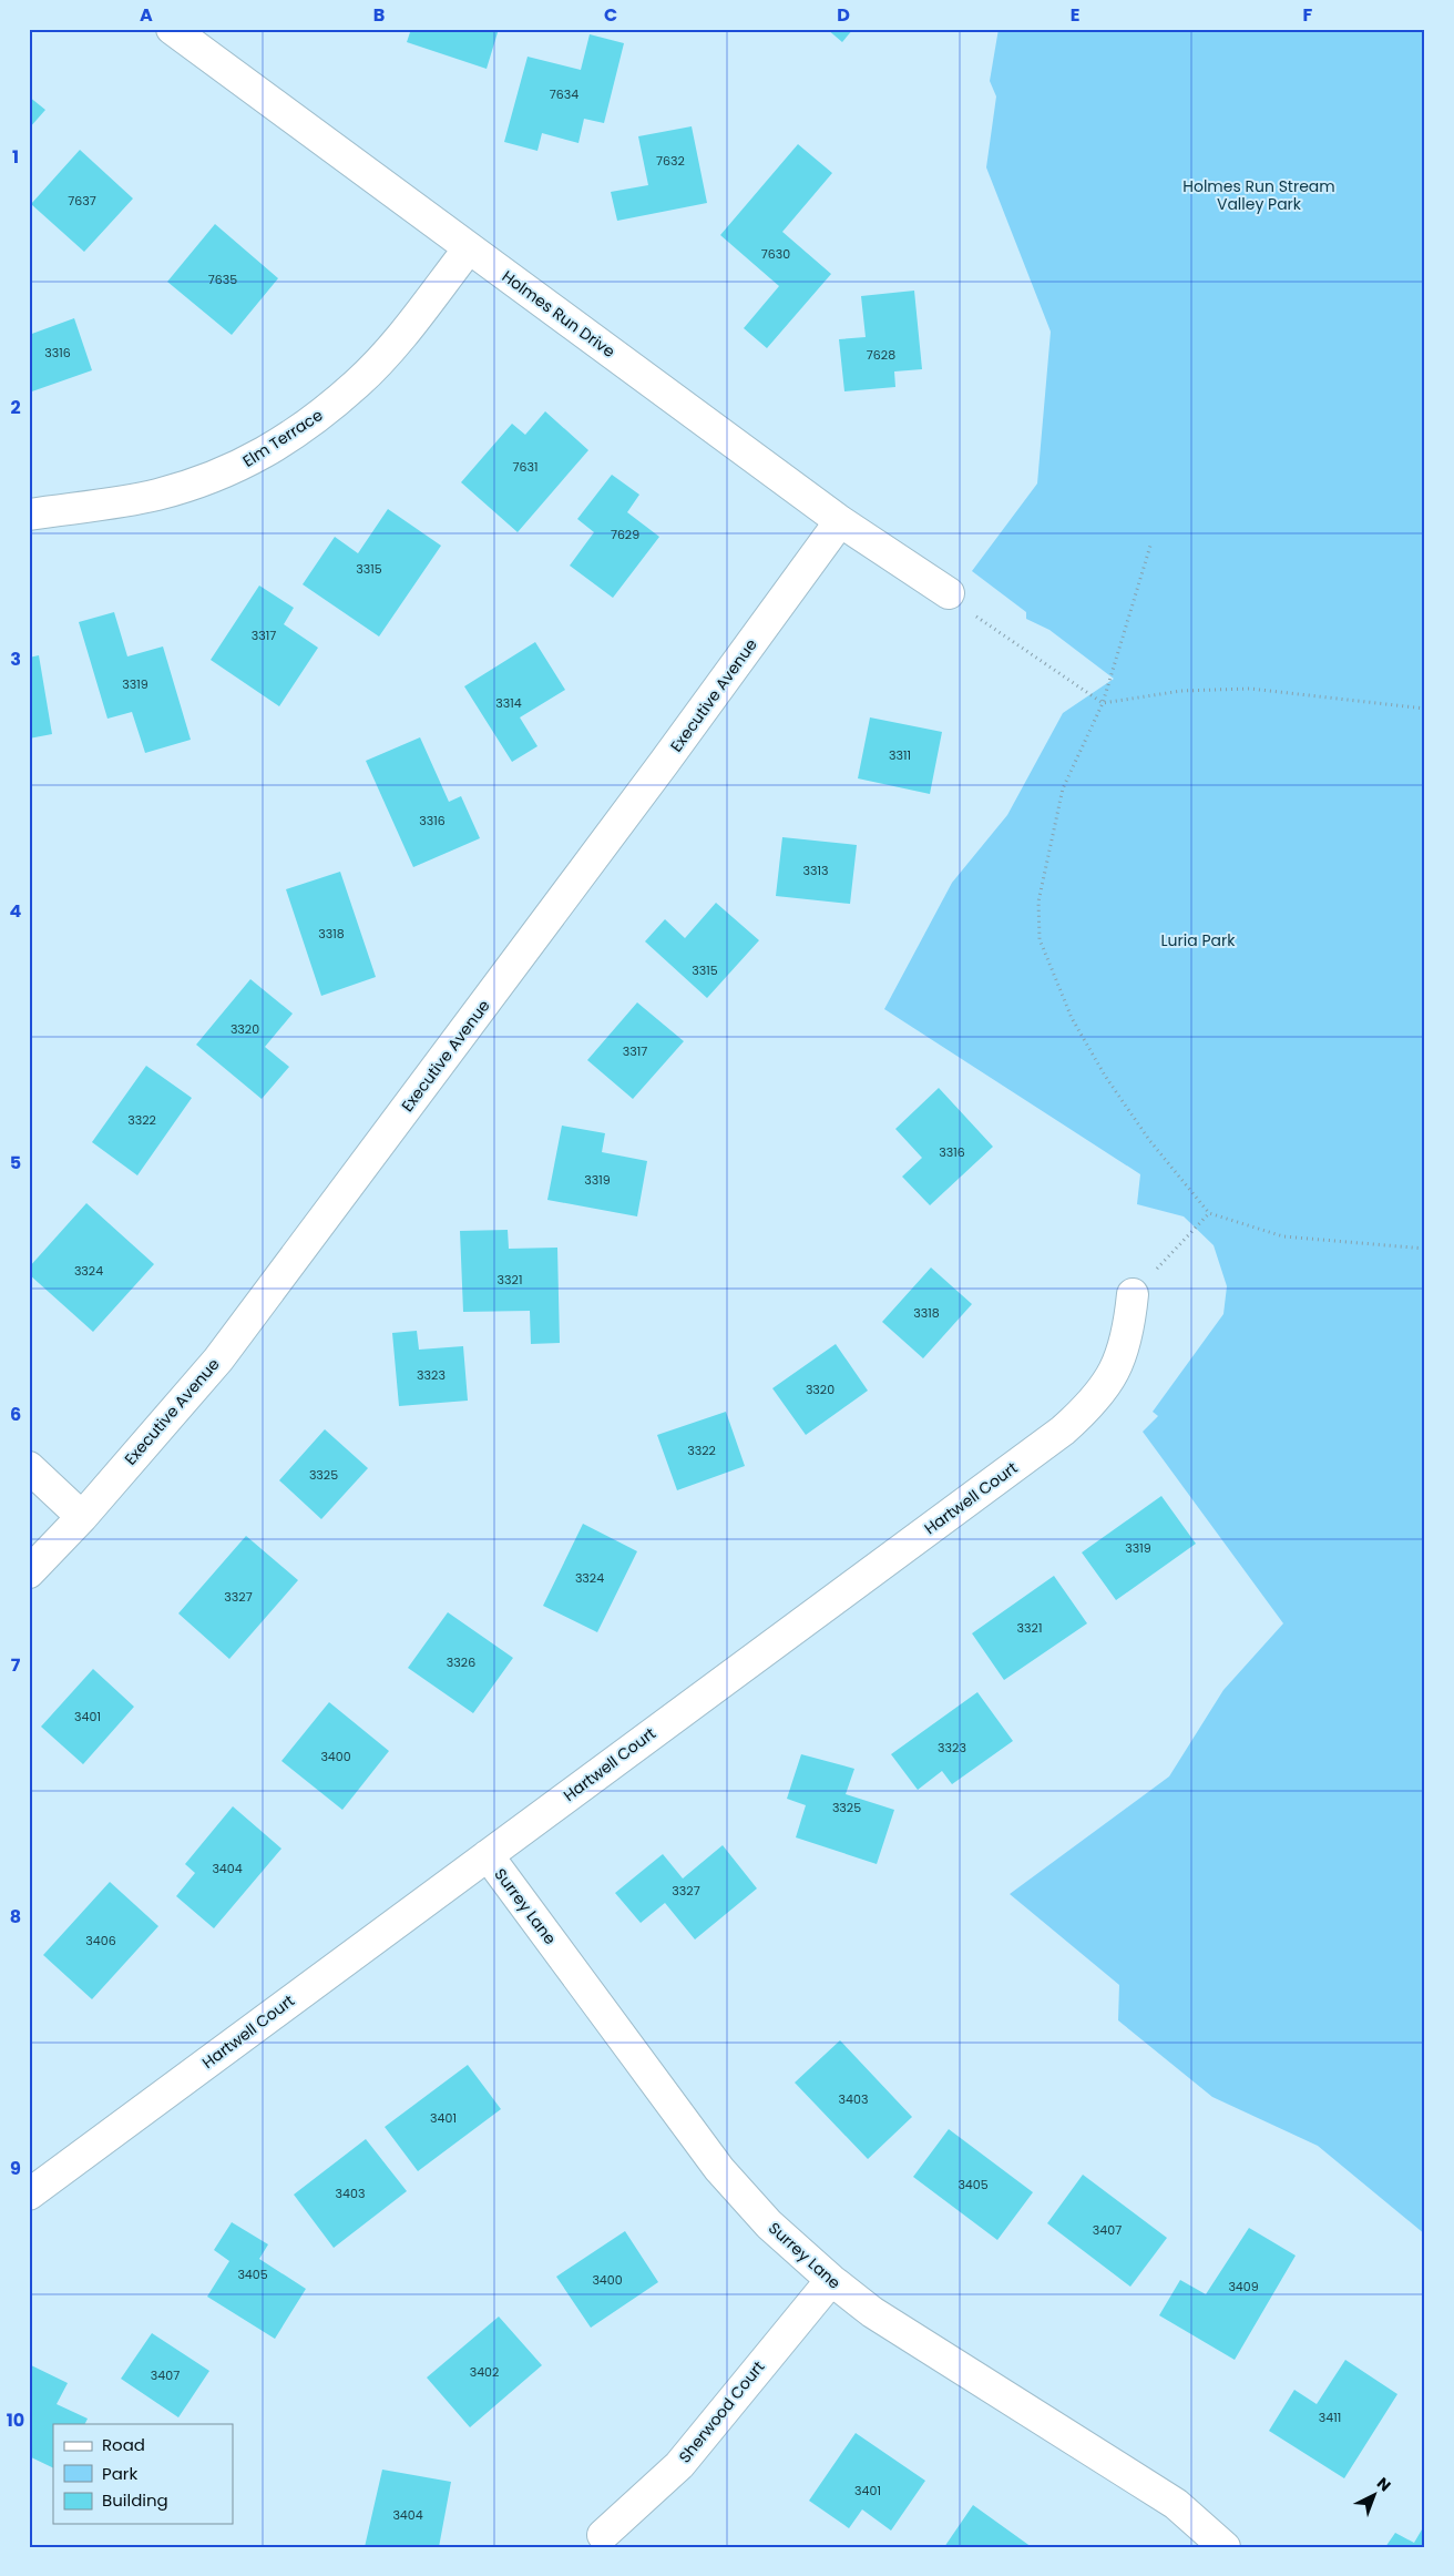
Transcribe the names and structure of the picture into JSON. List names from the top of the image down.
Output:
{
  "streets": {
    "street": [
      "Holmes Run Drive",
      "Elm Terrace",
      "Executive Avenue",
      "Hartwell Court",
      "Surrey Lane",
      "Sherwood Court"
    ]
  },
  "crossings": [
    ["Holmes Run Drive", "Elm Terrace"],
    ["Holmes Run Drive", "Executive Avenue"],
    ["Hartwell Court", "Surrey Lane"],
    ["Surrey Lane", "Sherwood Court"]
  ],
  "parks": ["Holmes Run Stream Valley Park", "Luria Park"],
  "house_numbers": [
    "7634",
    "7632",
    "7637",
    "7630",
    "7635",
    "3316",
    "7628",
    "7631",
    "7629",
    "3315",
    "3317",
    "3319",
    "3314",
    "3311",
    "3316",
    "3313",
    "3318",
    "3315",
    "3320",
    "3317",
    "3322",
    "3316",
    "3319",
    "3324",
    "3321",
    "3318",
    "3323",
    "3320",
    "3322",
    "3325",
    "3319",
    "3324",
    "3327",
    "3321",
    "3326",
    "3401",
    "3323",
    "3400",
    "3325",
    "3404",
    "3327",
    "3406",
    "3403",
    "3401",
    "3405",
    "3403",
    "3407",
    "3405",
    "3400",
    "3409",
    "3402",
    "3407",
    "3411",
    "3401",
    "3404"
  ],
  "legend": ["Road", "Park", "Building"],
  "north": "top right",
  "grid": {
    "columns": [
      "A",
      "B",
      "C",
      "D",
      "E",
      "F"
    ],
    "rows": [
      "1",
      "2",
      "3",
      "4",
      "5",
      "6",
      "7",
      "8",
      "9",
      "10"
    ]
  }
}
